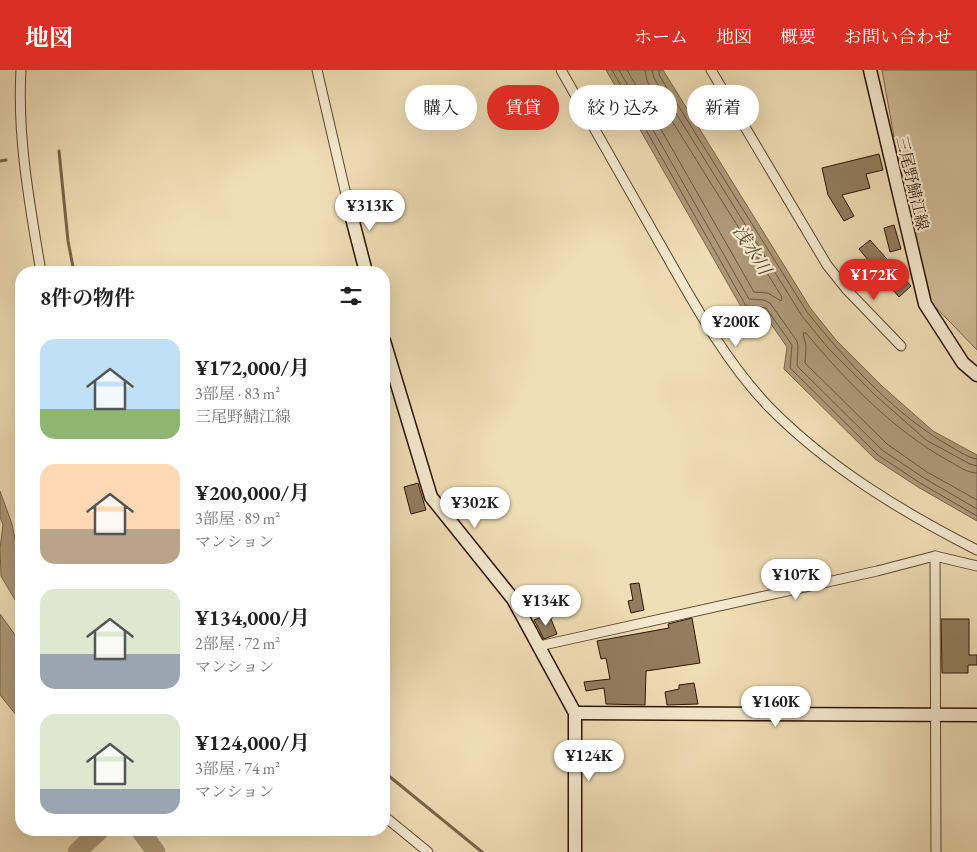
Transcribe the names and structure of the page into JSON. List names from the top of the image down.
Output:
{
  "streets": {
    "street": ["三尾野鯖江線"]
  },
  "water": ["浅水川"],
  "page": {
    "header": "地図",
    "nav": [
      "ホーム",
      "地図",
      "概要",
      "お問い合わせ"
    ],
    "chip": [
      "購入",
      "賃貸",
      "絞り込み",
      "新着"
    ],
    "price": [
      "¥313K",
      "¥172K",
      "¥200K",
      "¥302K",
      "¥107K",
      "¥134K",
      "¥160K",
      "¥124K"
    ],
    "heading": "8件の物件",
    "list": [
      {
        "name": "¥172,000/月",
        "note": "3部屋 · 83 m² · 三尾野鯖江線"
      },
      {
        "name": "¥200,000/月",
        "note": "3部屋 · 89 m² · マンション"
      },
      {
        "name": "¥134,000/月",
        "note": "2部屋 · 72 m² · マンション"
      },
      {
        "name": "¥124,000/月",
        "note": "3部屋 · 74 m² · マンション"
      }
    ]
  }
}
